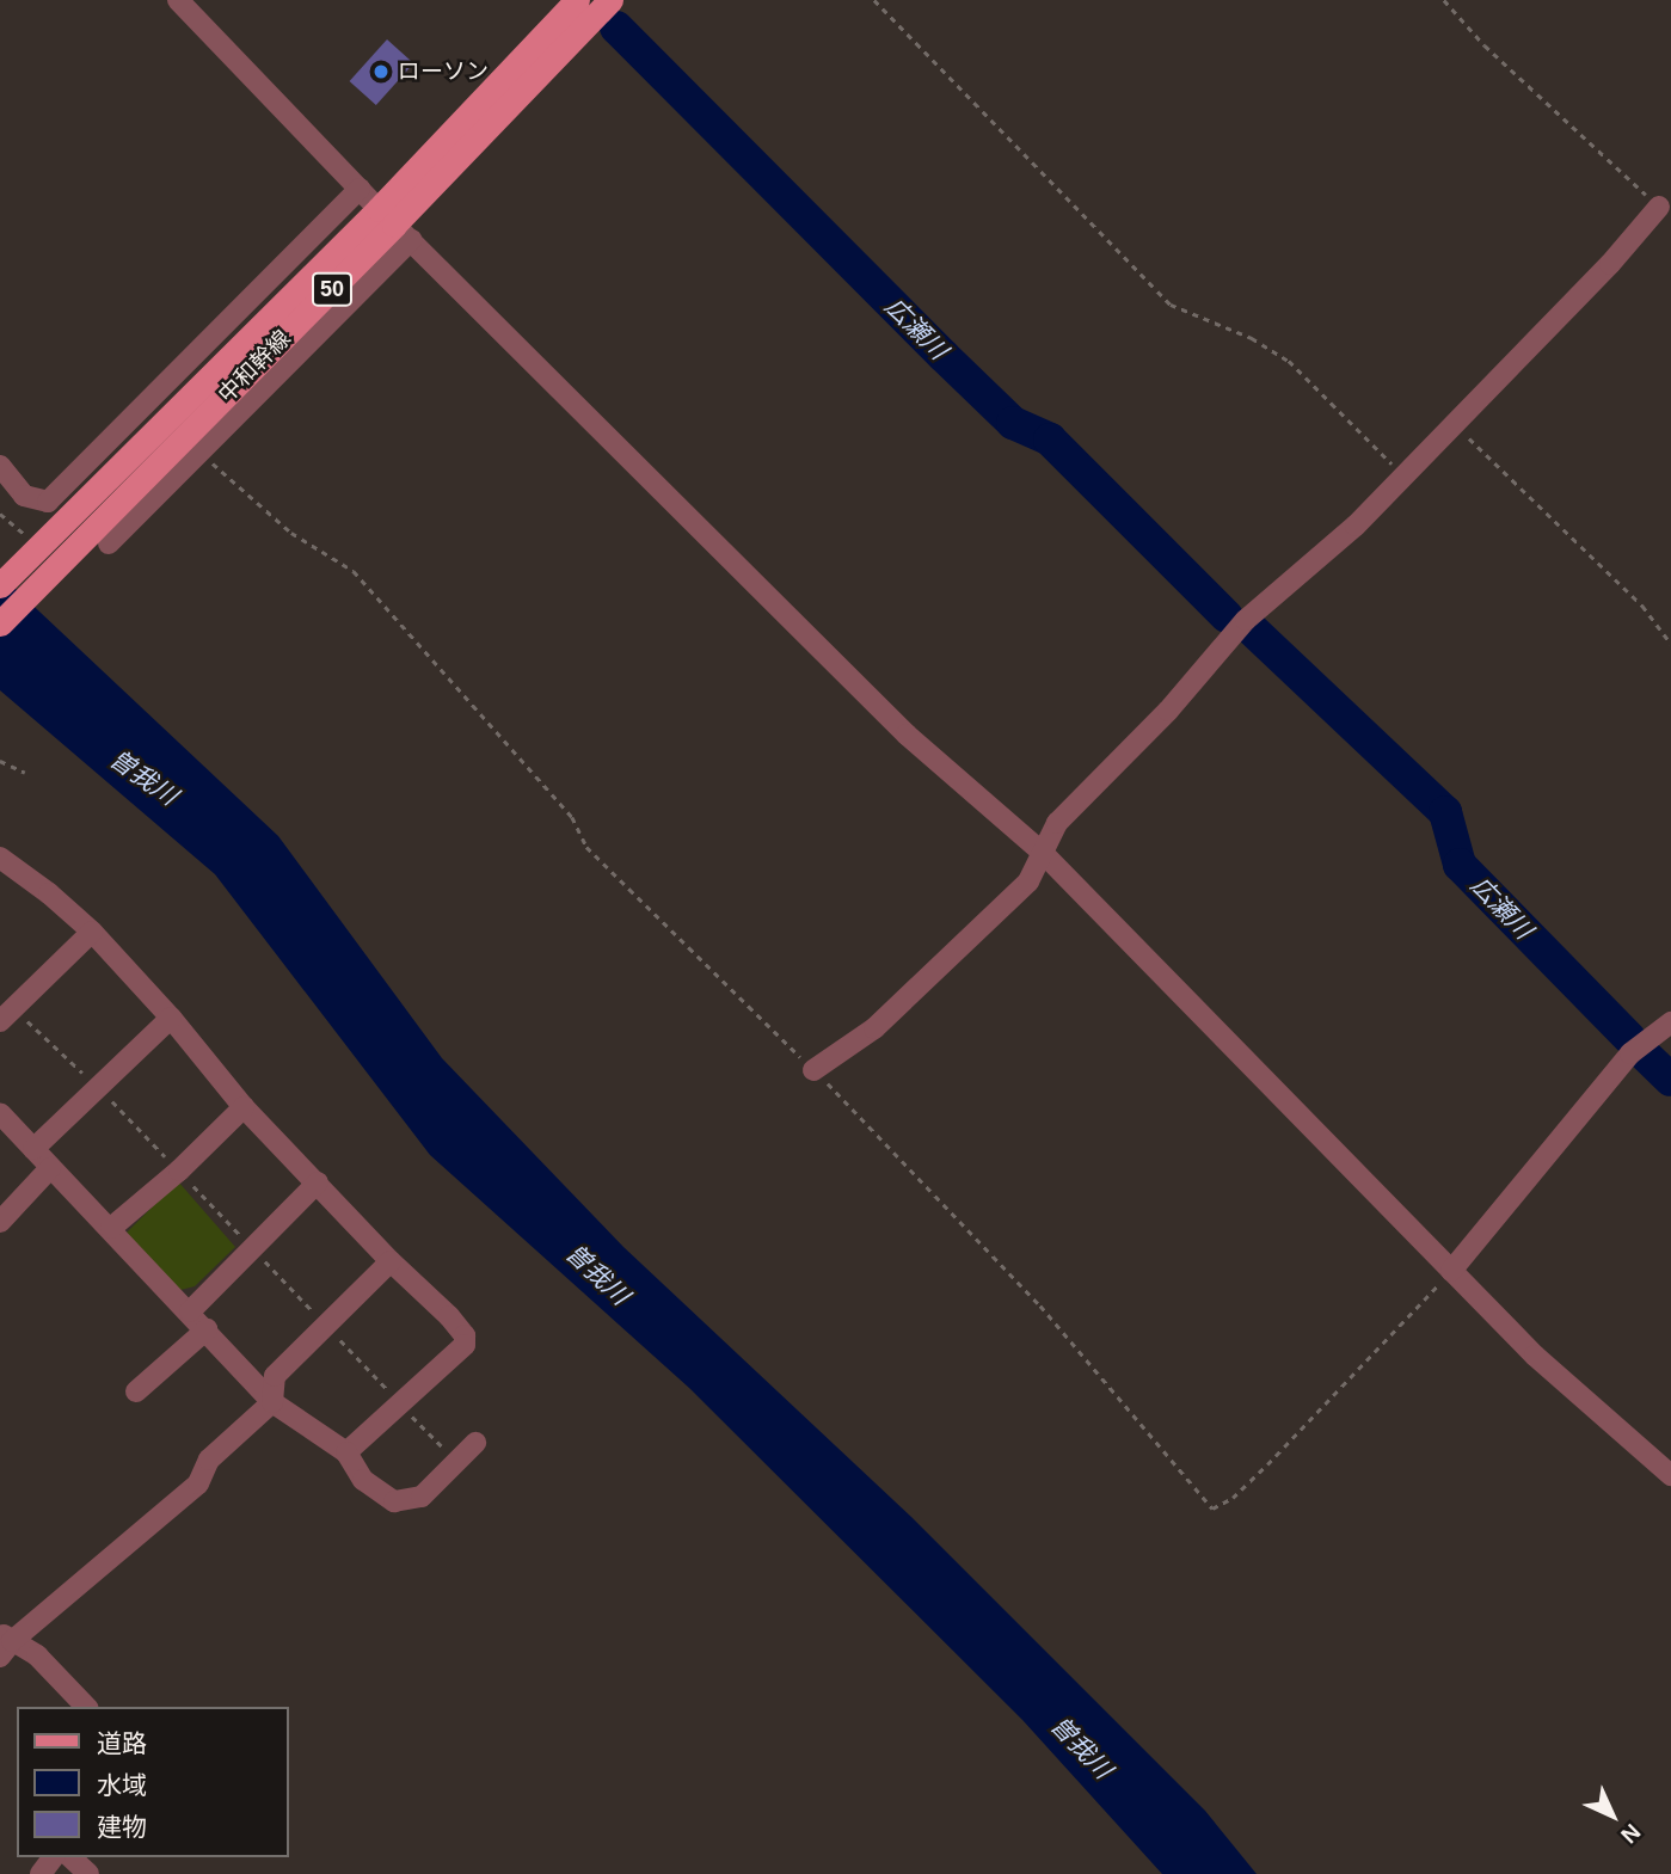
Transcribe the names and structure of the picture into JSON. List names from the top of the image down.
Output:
{
  "streets": {
    "main road": ["50", "中和幹線"]
  },
  "water": ["広瀬川", "曽我川"],
  "places": ["ローソン"],
  "legend": ["道路", "水域", "建物"],
  "north": "bottom right"
}
